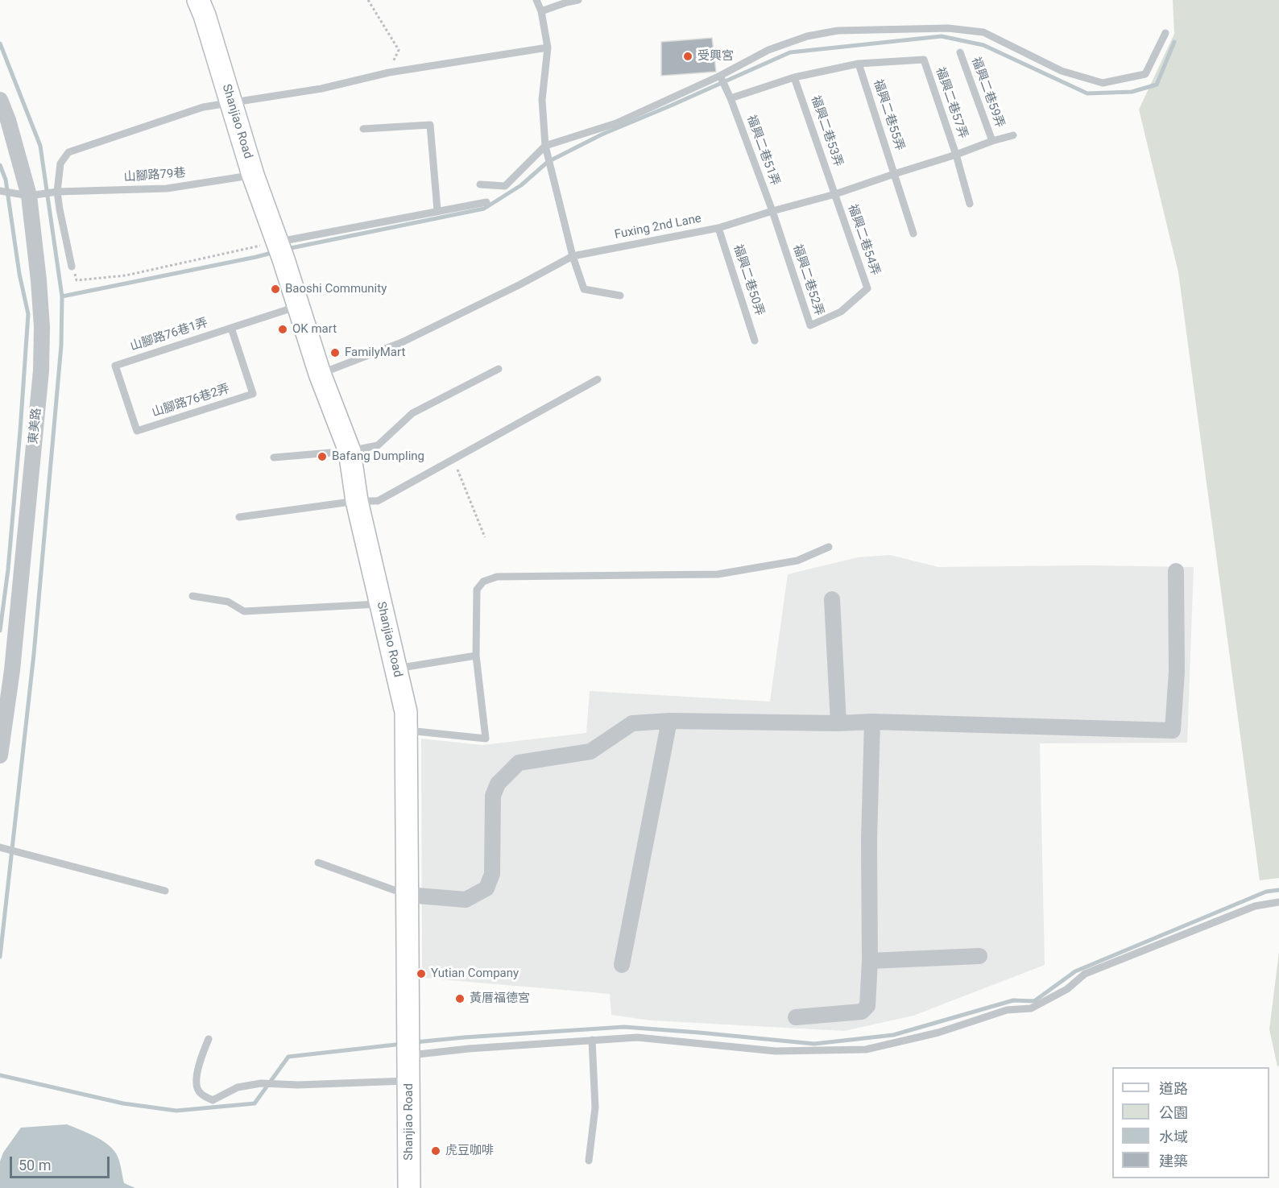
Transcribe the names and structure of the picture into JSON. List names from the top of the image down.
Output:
{
  "streets": {
    "main road": ["Shanjiao Road"],
    "street": ["東美路"],
    "lane": [
      "福興二巷59弄",
      "福興二巷57弄",
      "福興二巷55弄",
      "福興二巷53弄",
      "福興二巷51弄",
      "山腳路79巷",
      "Fuxing 2nd Lane",
      "福興二巷54弄",
      "福興二巷50弄",
      "福興二巷52弄",
      "山腳路76巷1弄",
      "山腳路76巷2弄"
    ]
  },
  "crossings": [
    ["福興二巷59弄", "Fuxing 2nd Lane"],
    ["福興二巷57弄", "福興二巷55弄"],
    ["福興二巷57弄", "Fuxing 2nd Lane"],
    ["福興二巷55弄", "Fuxing 2nd Lane"],
    ["Shanjiao Road", "山腳路79巷"],
    ["Shanjiao Road", "Fuxing 2nd Lane"],
    ["Shanjiao Road", "山腳路76巷1弄"],
    ["福興二巷53弄", "Fuxing 2nd Lane"],
    ["福興二巷53弄", "福興二巷54弄"],
    ["福興二巷51弄", "Fuxing 2nd Lane"],
    ["福興二巷51弄", "福興二巷52弄"],
    ["山腳路79巷", "東美路"],
    ["Fuxing 2nd Lane", "福興二巷54弄"],
    ["Fuxing 2nd Lane", "福興二巷50弄"],
    ["Fuxing 2nd Lane", "福興二巷52弄"],
    ["福興二巷54弄", "福興二巷52弄"],
    ["山腳路76巷1弄", "山腳路76巷2弄"]
  ],
  "places": [
    "受興宮",
    "Baoshi Community",
    "OK mart",
    "FamilyMart",
    "Bafang Dumpling",
    "Yutian Company",
    "黃厝福德宮",
    "虎豆咖啡"
  ],
  "legend": [
    "道路",
    "公園",
    "水域",
    "建築"
  ],
  "scale_bar": "50 m"
}
